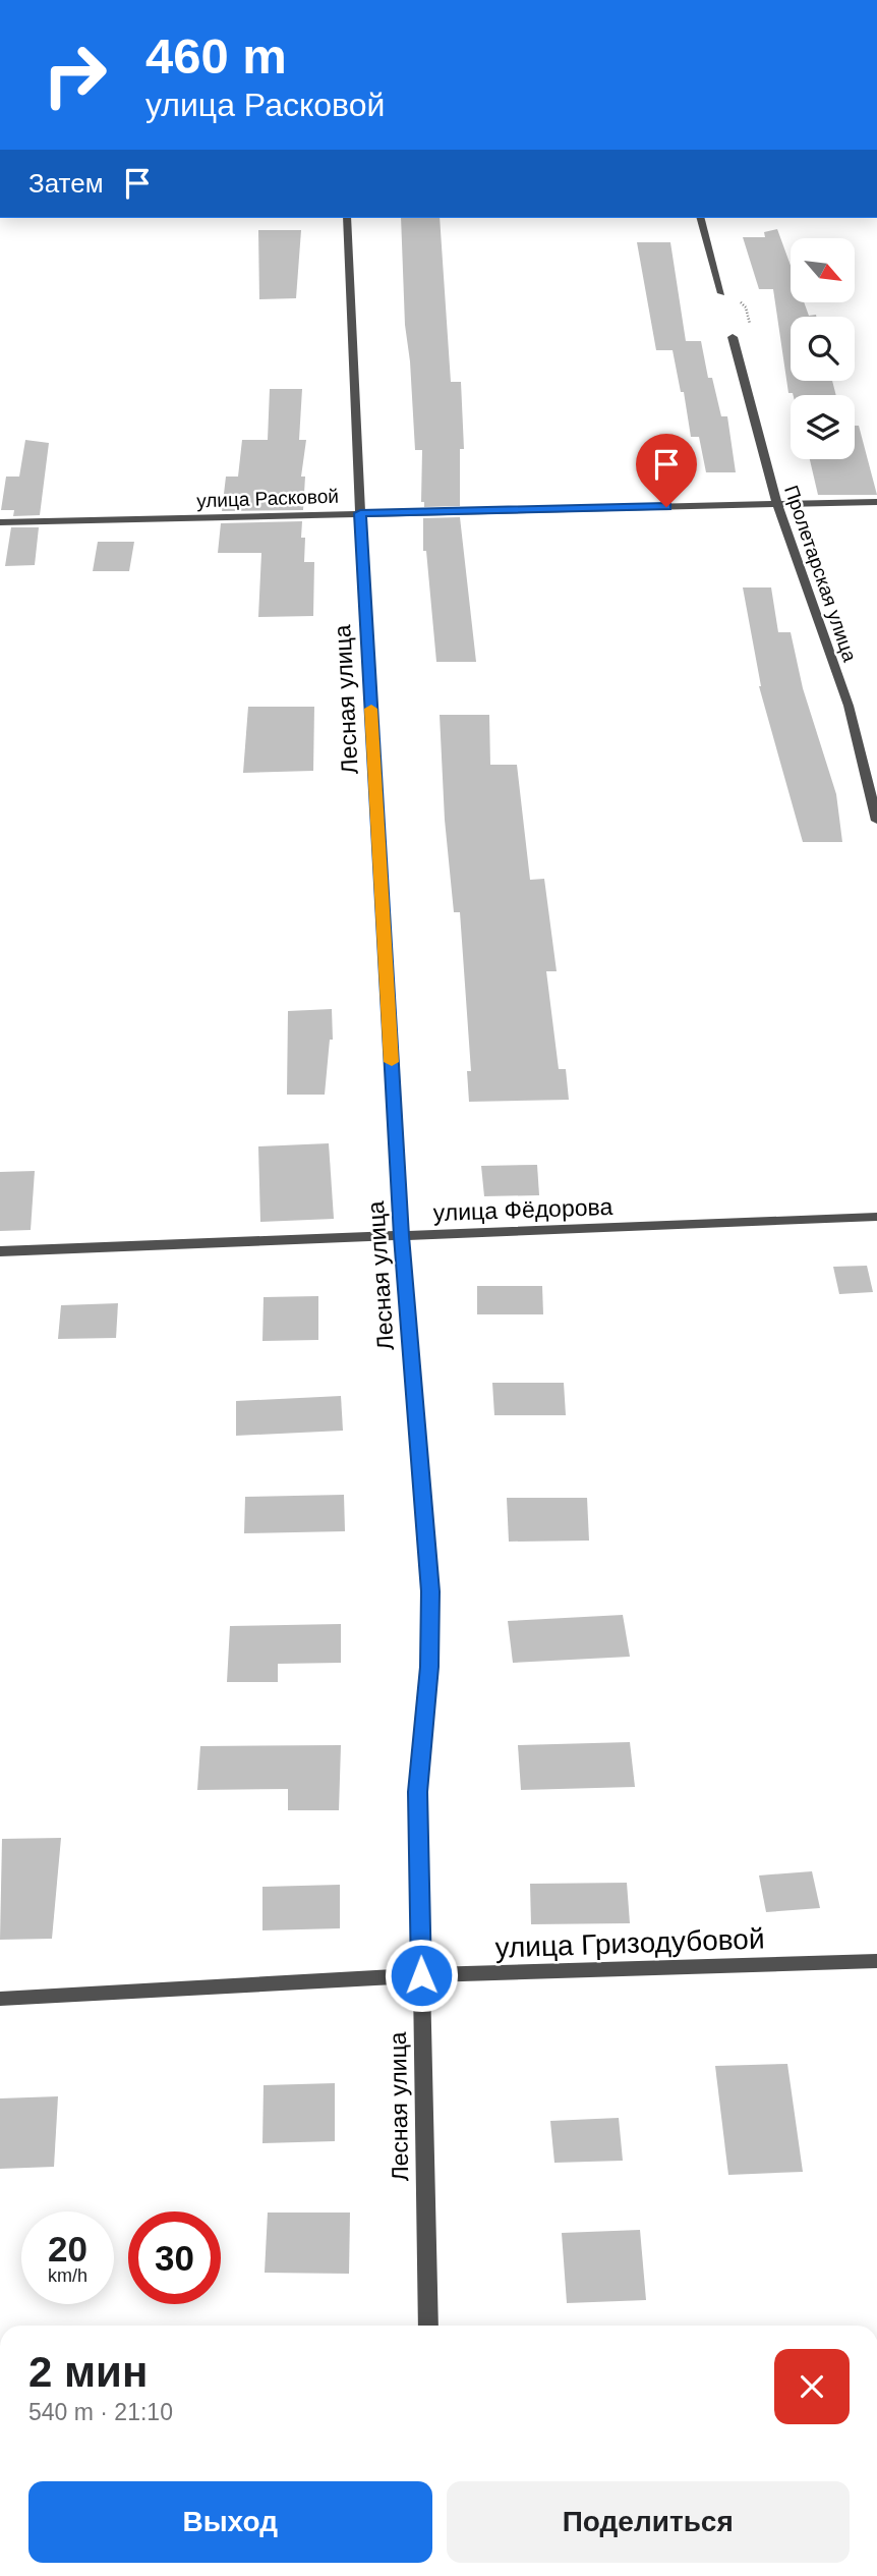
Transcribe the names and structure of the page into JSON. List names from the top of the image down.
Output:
{
  "streets": {
    "street": [
      "улица Расковой",
      "Пролетарская улица",
      "Лесная улица",
      "улица Фёдорова",
      "улица Гризодубовой"
    ]
  },
  "crossings": [
    ["улица Расковой", "Пролетарская улица"],
    ["улица Расковой", "Лесная улица"],
    ["Лесная улица", "улица Фёдорова"],
    ["Лесная улица", "улица Гризодубовой"]
  ],
  "north": "bottom right",
  "page": {
    "turn": ["460 m", "улица Расковой"],
    "then": "Затем",
    "speed": "20 km/h",
    "limit": "30",
    "heading": ["2 мин", "540 m · 21:10"],
    "buttons": ["Выход", "Поделиться"]
  }
}
